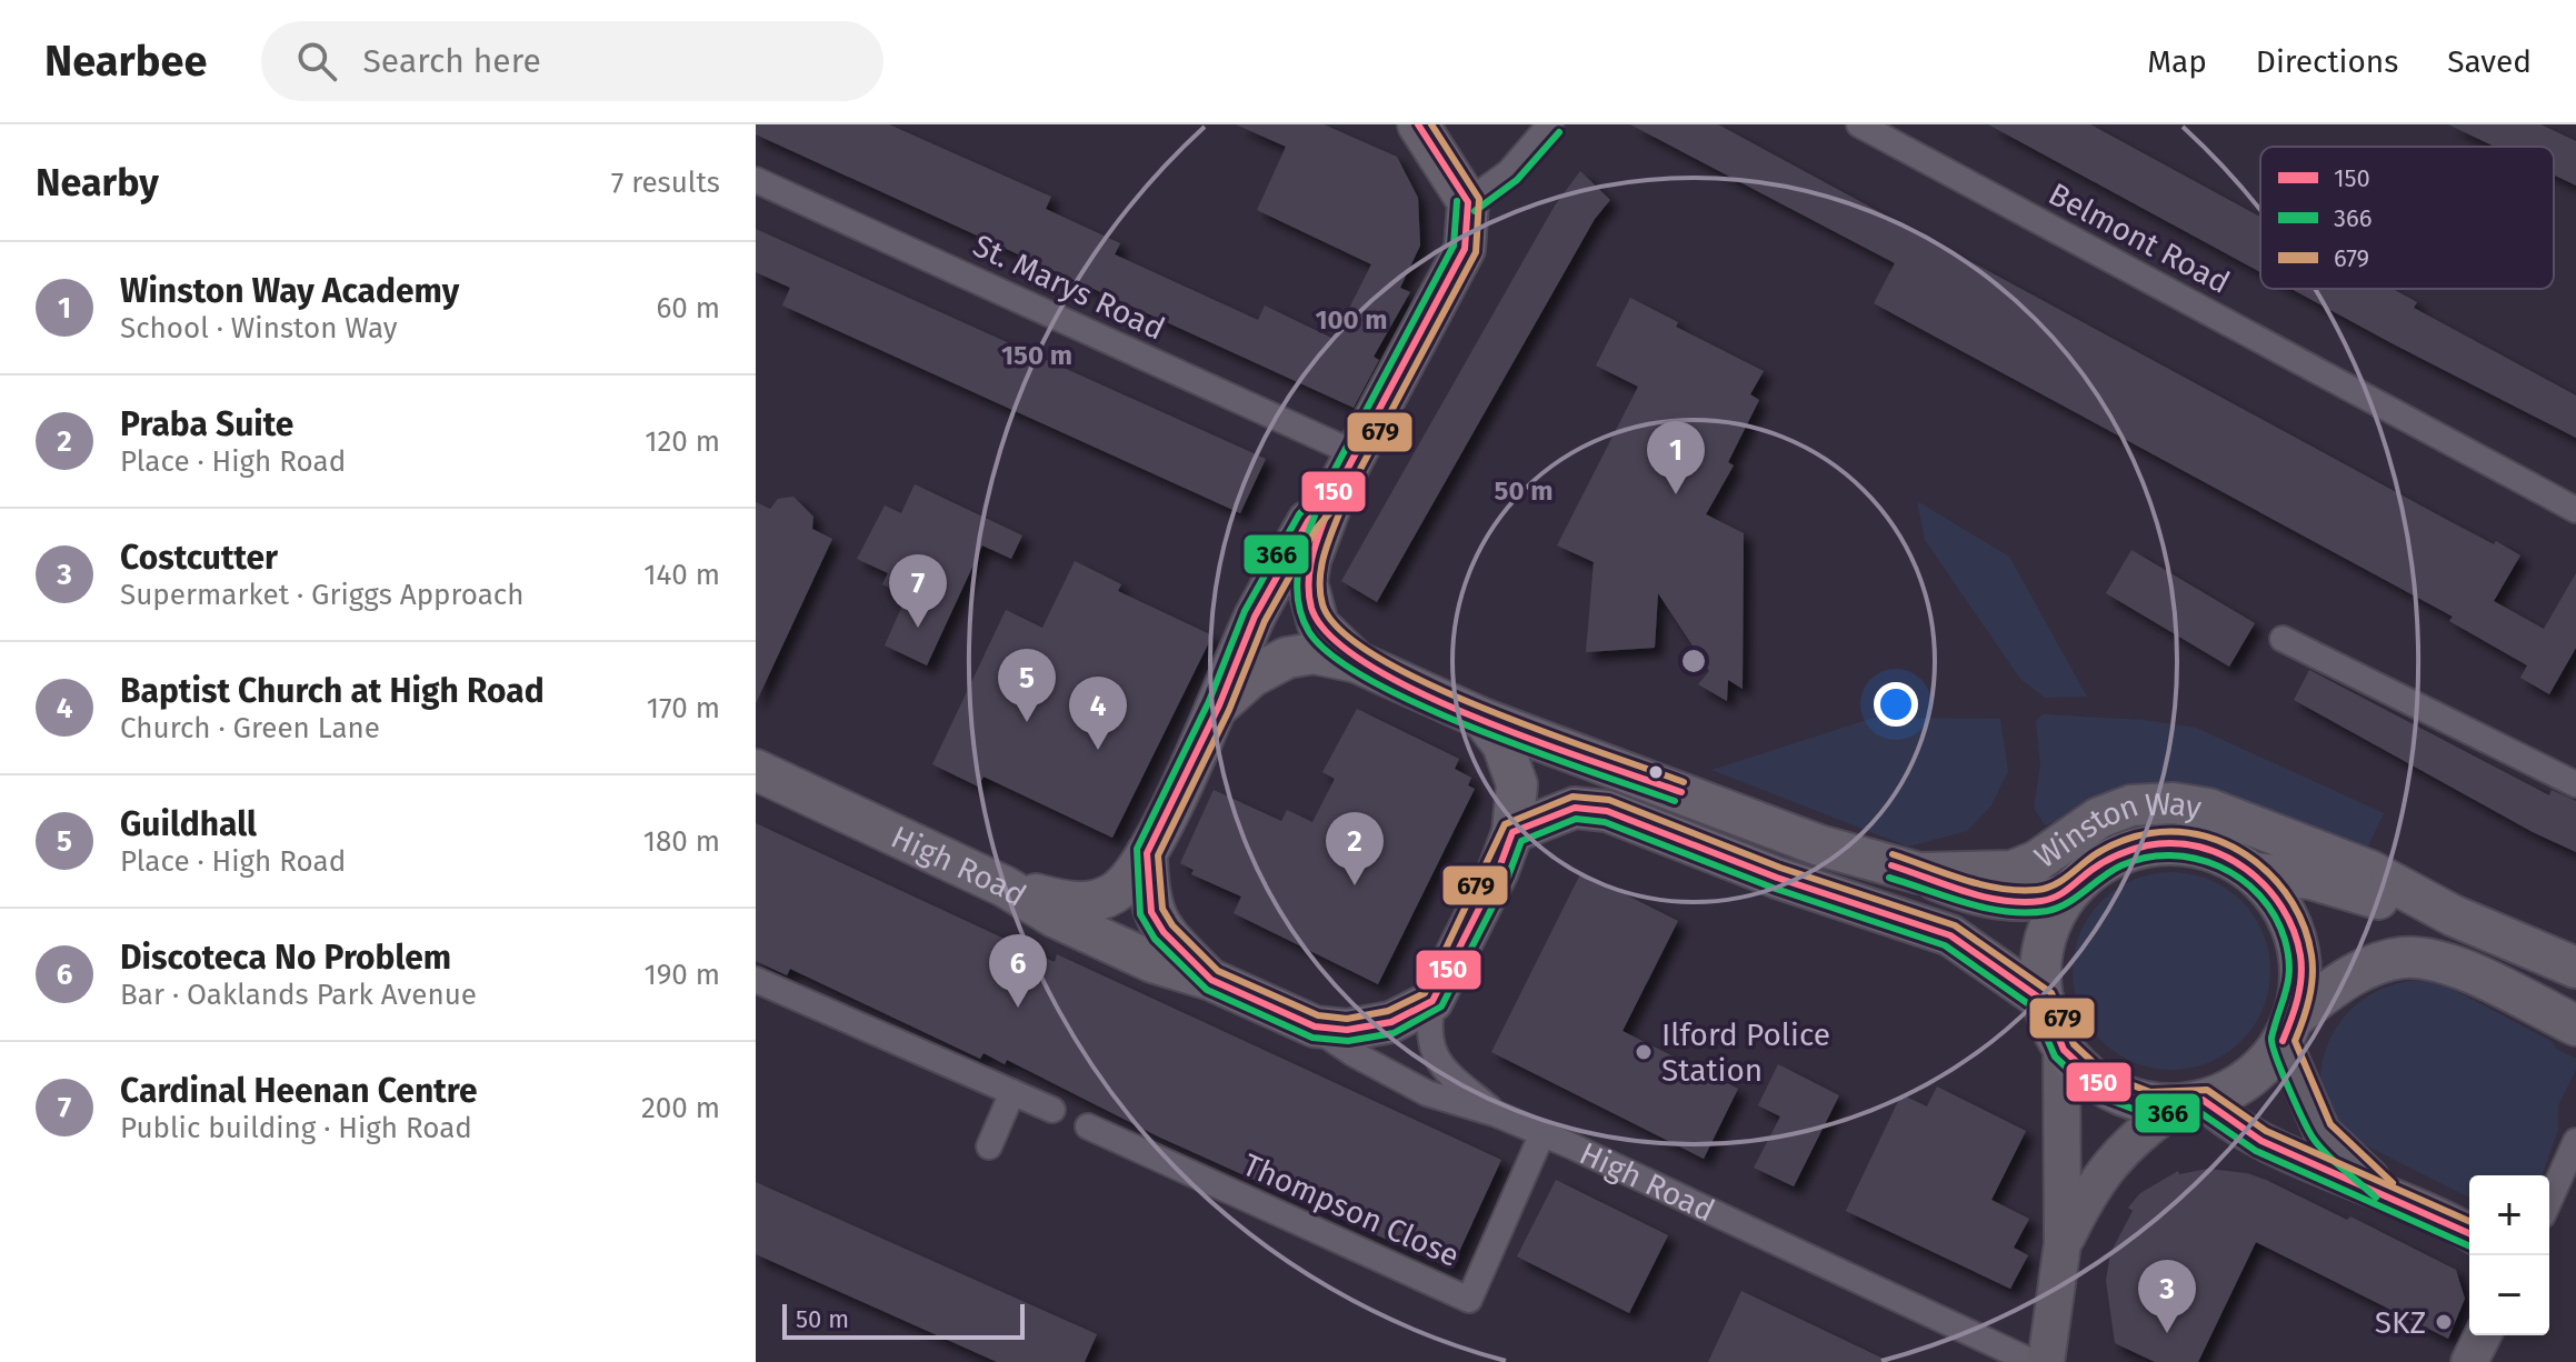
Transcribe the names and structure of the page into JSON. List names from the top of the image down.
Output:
{
  "streets": {
    "main road": ["Winston Way", "High Road"],
    "street": ["Belmont Road", "St. Marys Road", "Thompson Close"]
  },
  "crossings": [
    ["High Road", "Thompson Close"]
  ],
  "places": ["Ilford Police Station", "SKZ"],
  "lines": ["transit line 150", "transit line 679", "transit line 366"],
  "legend": ["150", "366", "679"],
  "scale_bar": "50 m",
  "page": {
    "header": "Nearbee",
    "search": "Search here",
    "nav": ["Map", "Directions", "Saved"],
    "heading": ["Nearby", "7 results"],
    "list": [
      {
        "mark": "1",
        "name": "Winston Way Academy",
        "note": "School · Winston Way",
        "value": "60 m"
      },
      {
        "mark": "2",
        "name": "Praba Suite",
        "note": "Place · High Road",
        "value": "120 m"
      },
      {
        "mark": "3",
        "name": "Costcutter",
        "note": "Supermarket · Griggs Approach",
        "value": "140 m"
      },
      {
        "mark": "4",
        "name": "Baptist Church at High Road",
        "note": "Church · Green Lane",
        "value": "170 m"
      },
      {
        "mark": "5",
        "name": "Guildhall",
        "note": "Place · High Road",
        "value": "180 m"
      },
      {
        "mark": "6",
        "name": "Discoteca No Problem",
        "note": "Bar · Oaklands Park Avenue",
        "value": "190 m"
      },
      {
        "mark": "7",
        "name": "Cardinal Heenan Centre",
        "note": "Public building · High Road",
        "value": "200 m"
      }
    ],
    "pins": [
      "1",
      "7",
      "5",
      "4",
      "2",
      "6",
      "3"
    ],
    "map_buttons": ["+", "−"],
    "scale": "50 m"
  },
  "rings": ["100 m", "150 m", "50 m"]
}
